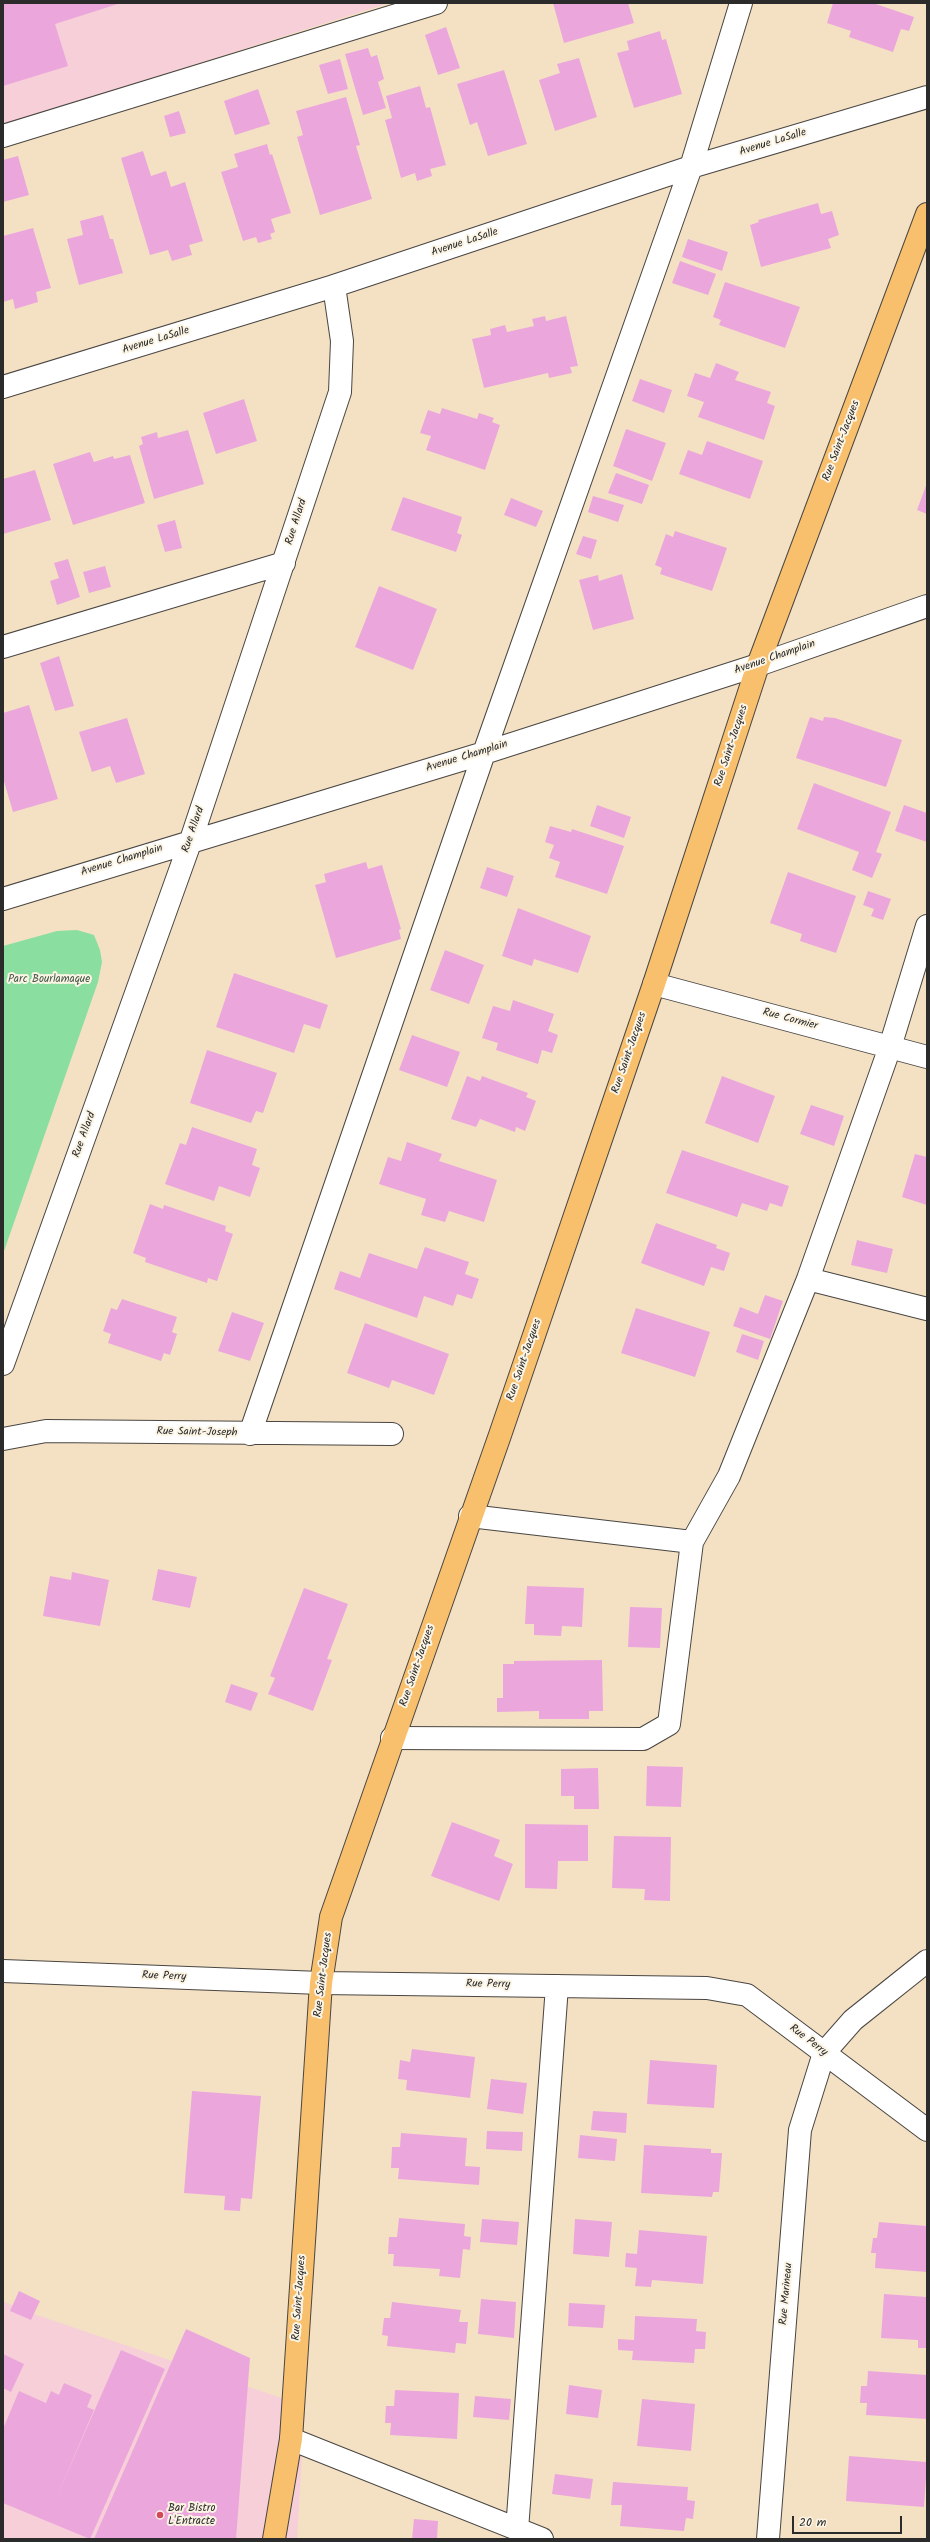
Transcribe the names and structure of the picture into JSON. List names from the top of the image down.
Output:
{
  "streets": {
    "main road": ["Rue Saint-Jacques"],
    "street": [
      "Avenue LaSalle",
      "Rue Allard",
      "Avenue Champlain",
      "Rue Cormier",
      "Rue Saint-Joseph",
      "Rue Perry",
      "Rue Marineau"
    ]
  },
  "crossings": [
    ["Avenue LaSalle", "Rue Allard"],
    ["Rue Saint-Jacques", "Avenue Champlain"],
    ["Rue Saint-Jacques", "Rue Cormier"],
    ["Rue Saint-Jacques", "Rue Perry"],
    ["Rue Allard", "Avenue Champlain"],
    ["Rue Perry", "Rue Marineau"]
  ],
  "parks": ["Parc Bourlamaque"],
  "places": ["Bar Bistro L'Entracte"],
  "scale_bar": "20 m"
}
